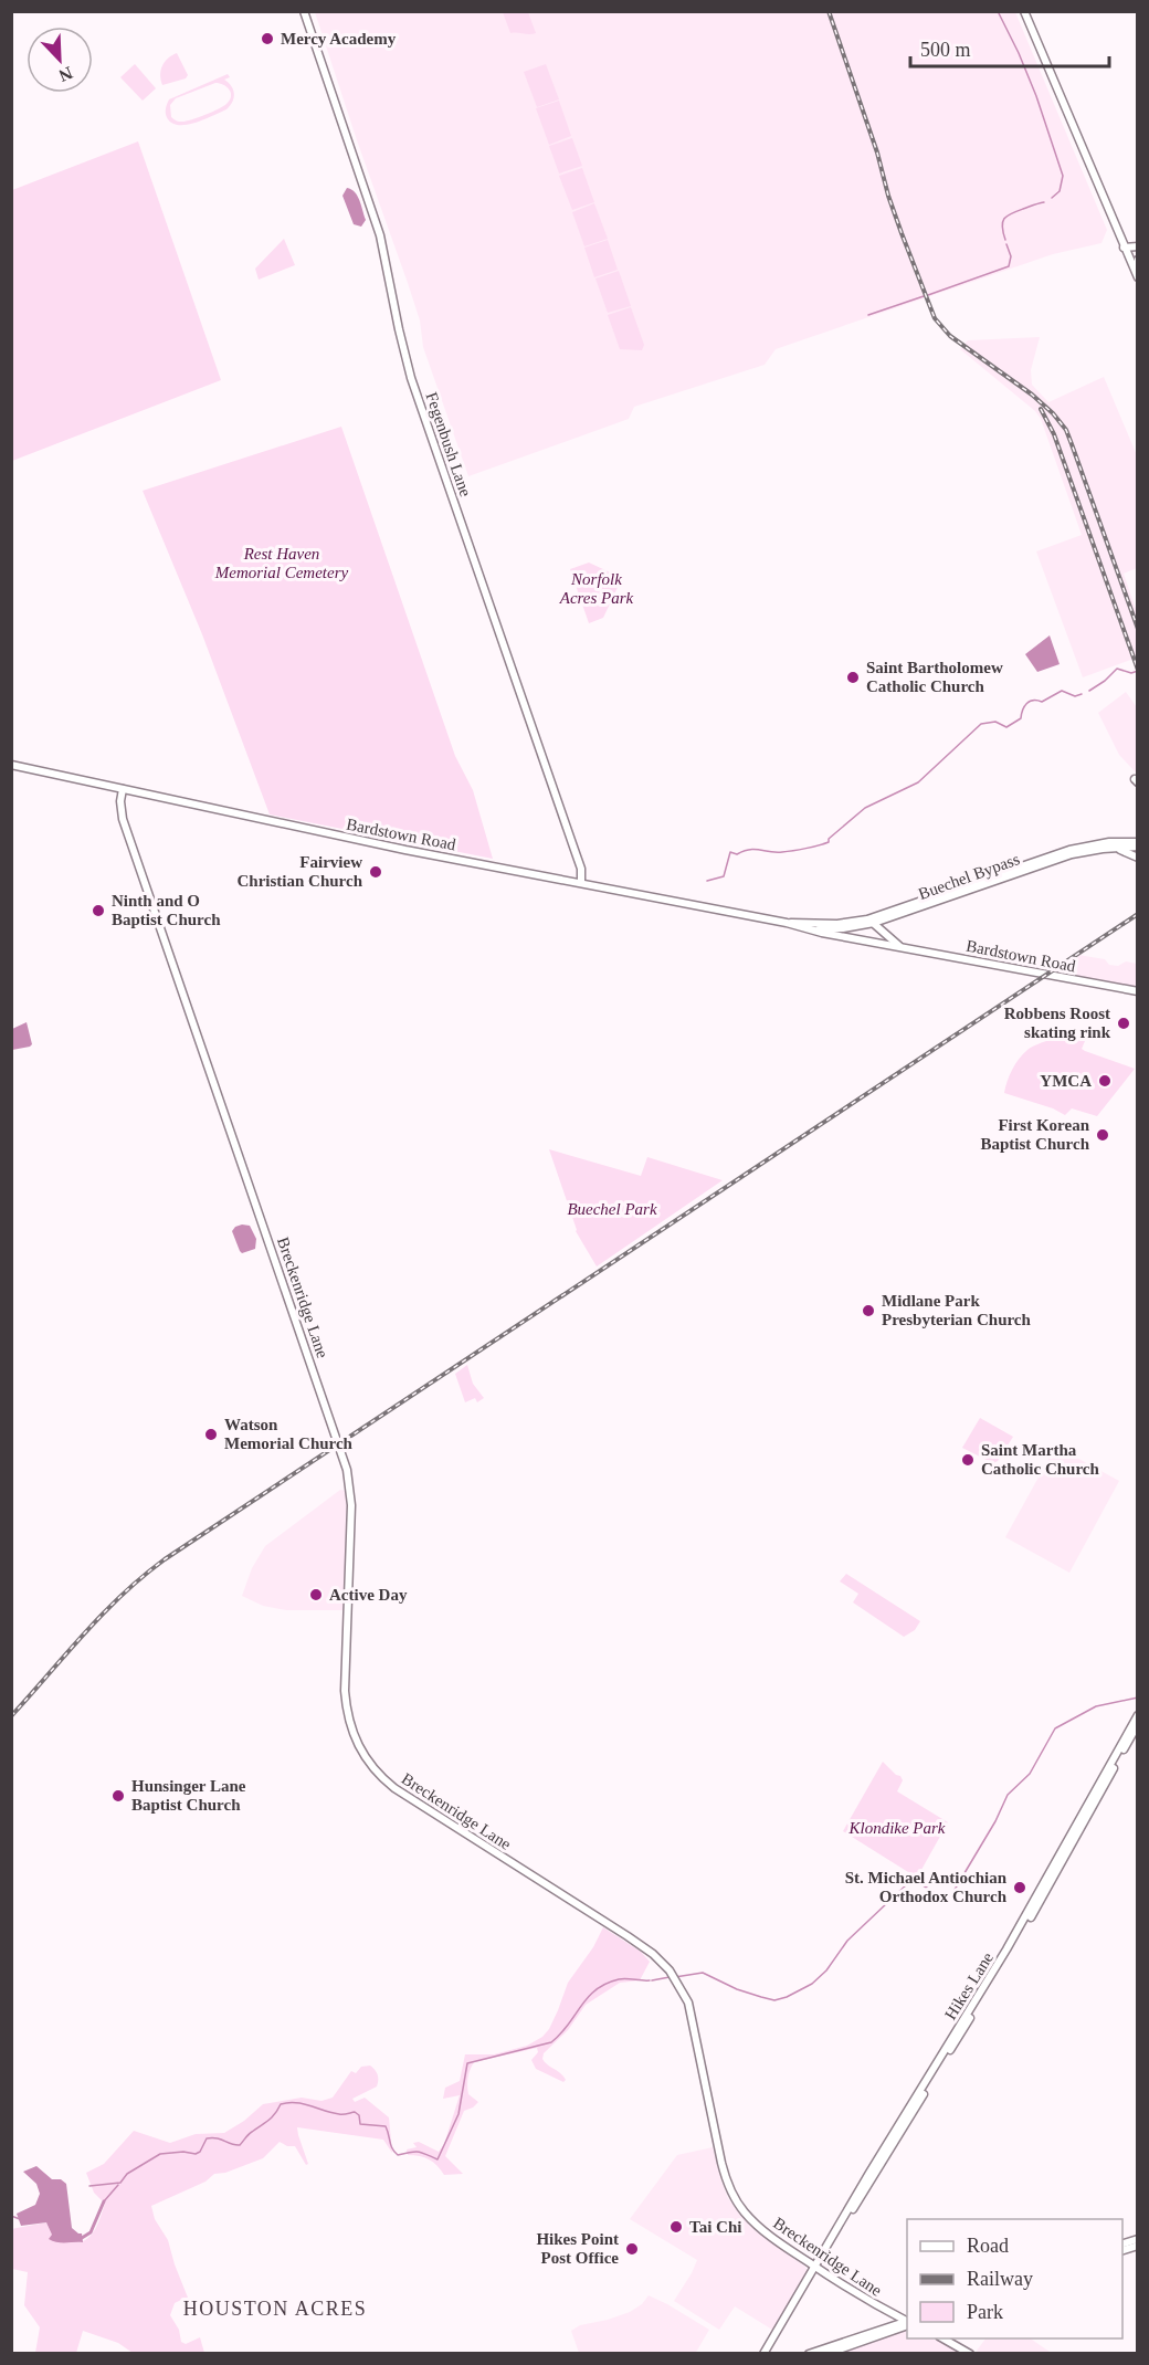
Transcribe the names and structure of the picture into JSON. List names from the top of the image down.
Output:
{
  "streets": {
    "main road": [
      "Fegenbush Lane",
      "Bardstown Road",
      "Buechel Bypass",
      "Breckenridge Lane",
      "Hikes Lane"
    ]
  },
  "crossings": [
    ["Fegenbush Lane", "Bardstown Road"],
    ["Bardstown Road", "Buechel Bypass"],
    ["Bardstown Road", "Breckenridge Lane"],
    ["Breckenridge Lane", "Hikes Lane"]
  ],
  "districts": ["HOUSTON ACRES"],
  "parks": [
    "Rest Haven Memorial Cemetery",
    "Norfolk Acres Park",
    "Buechel Park",
    "Klondike Park"
  ],
  "places": [
    "Mercy Academy",
    "Saint Bartholomew Catholic Church",
    "Fairview Christian Church",
    "Ninth and O Baptist Church",
    "Robbens Roost skating rink",
    "YMCA",
    "First Korean Baptist Church",
    "Midlane Park Presbyterian Church",
    "Watson Memorial Church",
    "Saint Martha Catholic Church",
    "Active Day",
    "Hunsinger Lane Baptist Church",
    "St. Michael Antiochian Orthodox Church",
    "Tai Chi",
    "Hikes Point Post Office"
  ],
  "legend": ["Road", "Railway", "Park"],
  "scale_bar": "500 m",
  "north": "bottom right"
}
